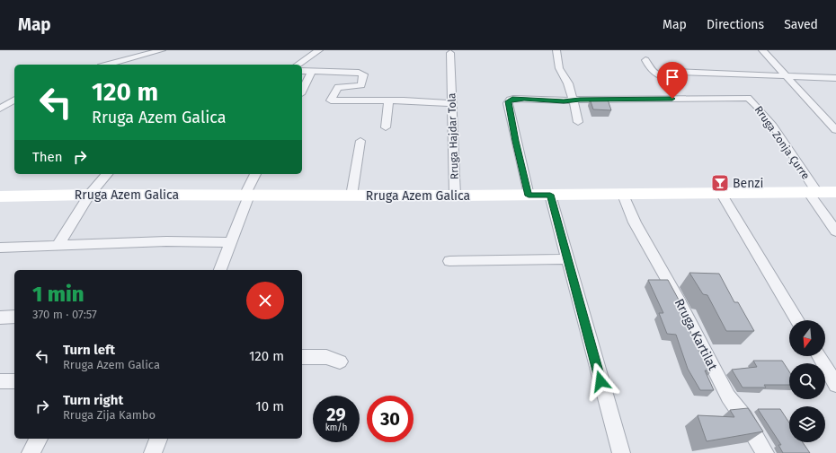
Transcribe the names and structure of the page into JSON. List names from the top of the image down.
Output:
{
  "streets": {
    "main road": ["Rruga Azem Galica"],
    "street": ["Rruga Hajdar Tola", "Rruga Zonja Çurre", "Rruga Kartilat"]
  },
  "crossings": [
    ["Rruga Hajdar Tola", "Rruga Azem Galica"],
    ["Rruga Zonja Çurre", "Rruga Azem Galica"],
    ["Rruga Azem Galica", "Rruga Kartilat"]
  ],
  "places": {
    "bar": ["Benzi"]
  },
  "north": "bottom",
  "page": {
    "header": "Map",
    "nav": ["Map", "Directions", "Saved"],
    "turn": ["120 m", "Rruga Azem Galica"],
    "then": "Then",
    "heading": ["1 min", "370 m · 07:57"],
    "list": [
      {
        "name": "Turn left",
        "note": "Rruga Azem Galica",
        "value": "120 m"
      },
      {
        "name": "Turn right",
        "note": "Rruga Zija Kambo",
        "value": "10 m"
      }
    ],
    "speed": "29 km/h",
    "limit": "30"
  }
}
